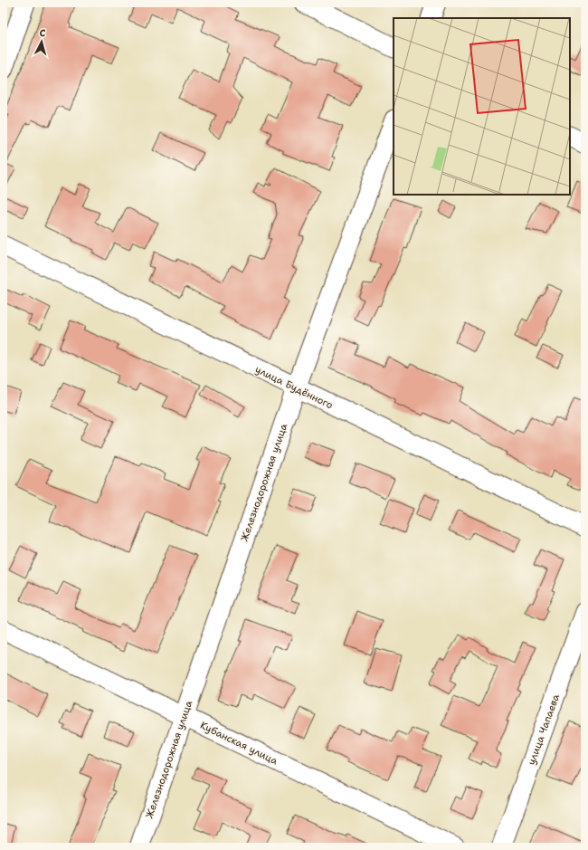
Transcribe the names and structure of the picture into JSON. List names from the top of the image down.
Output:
{
  "streets": {
    "street": [
      "улица Будённого",
      "Железнодорожная улица",
      "улица Чапаева",
      "Кубанская улица"
    ]
  },
  "crossings": [
    ["улица Будённого", "Железнодорожная улица"],
    ["Железнодорожная улица", "Кубанская улица"]
  ],
  "north": "top"
}
